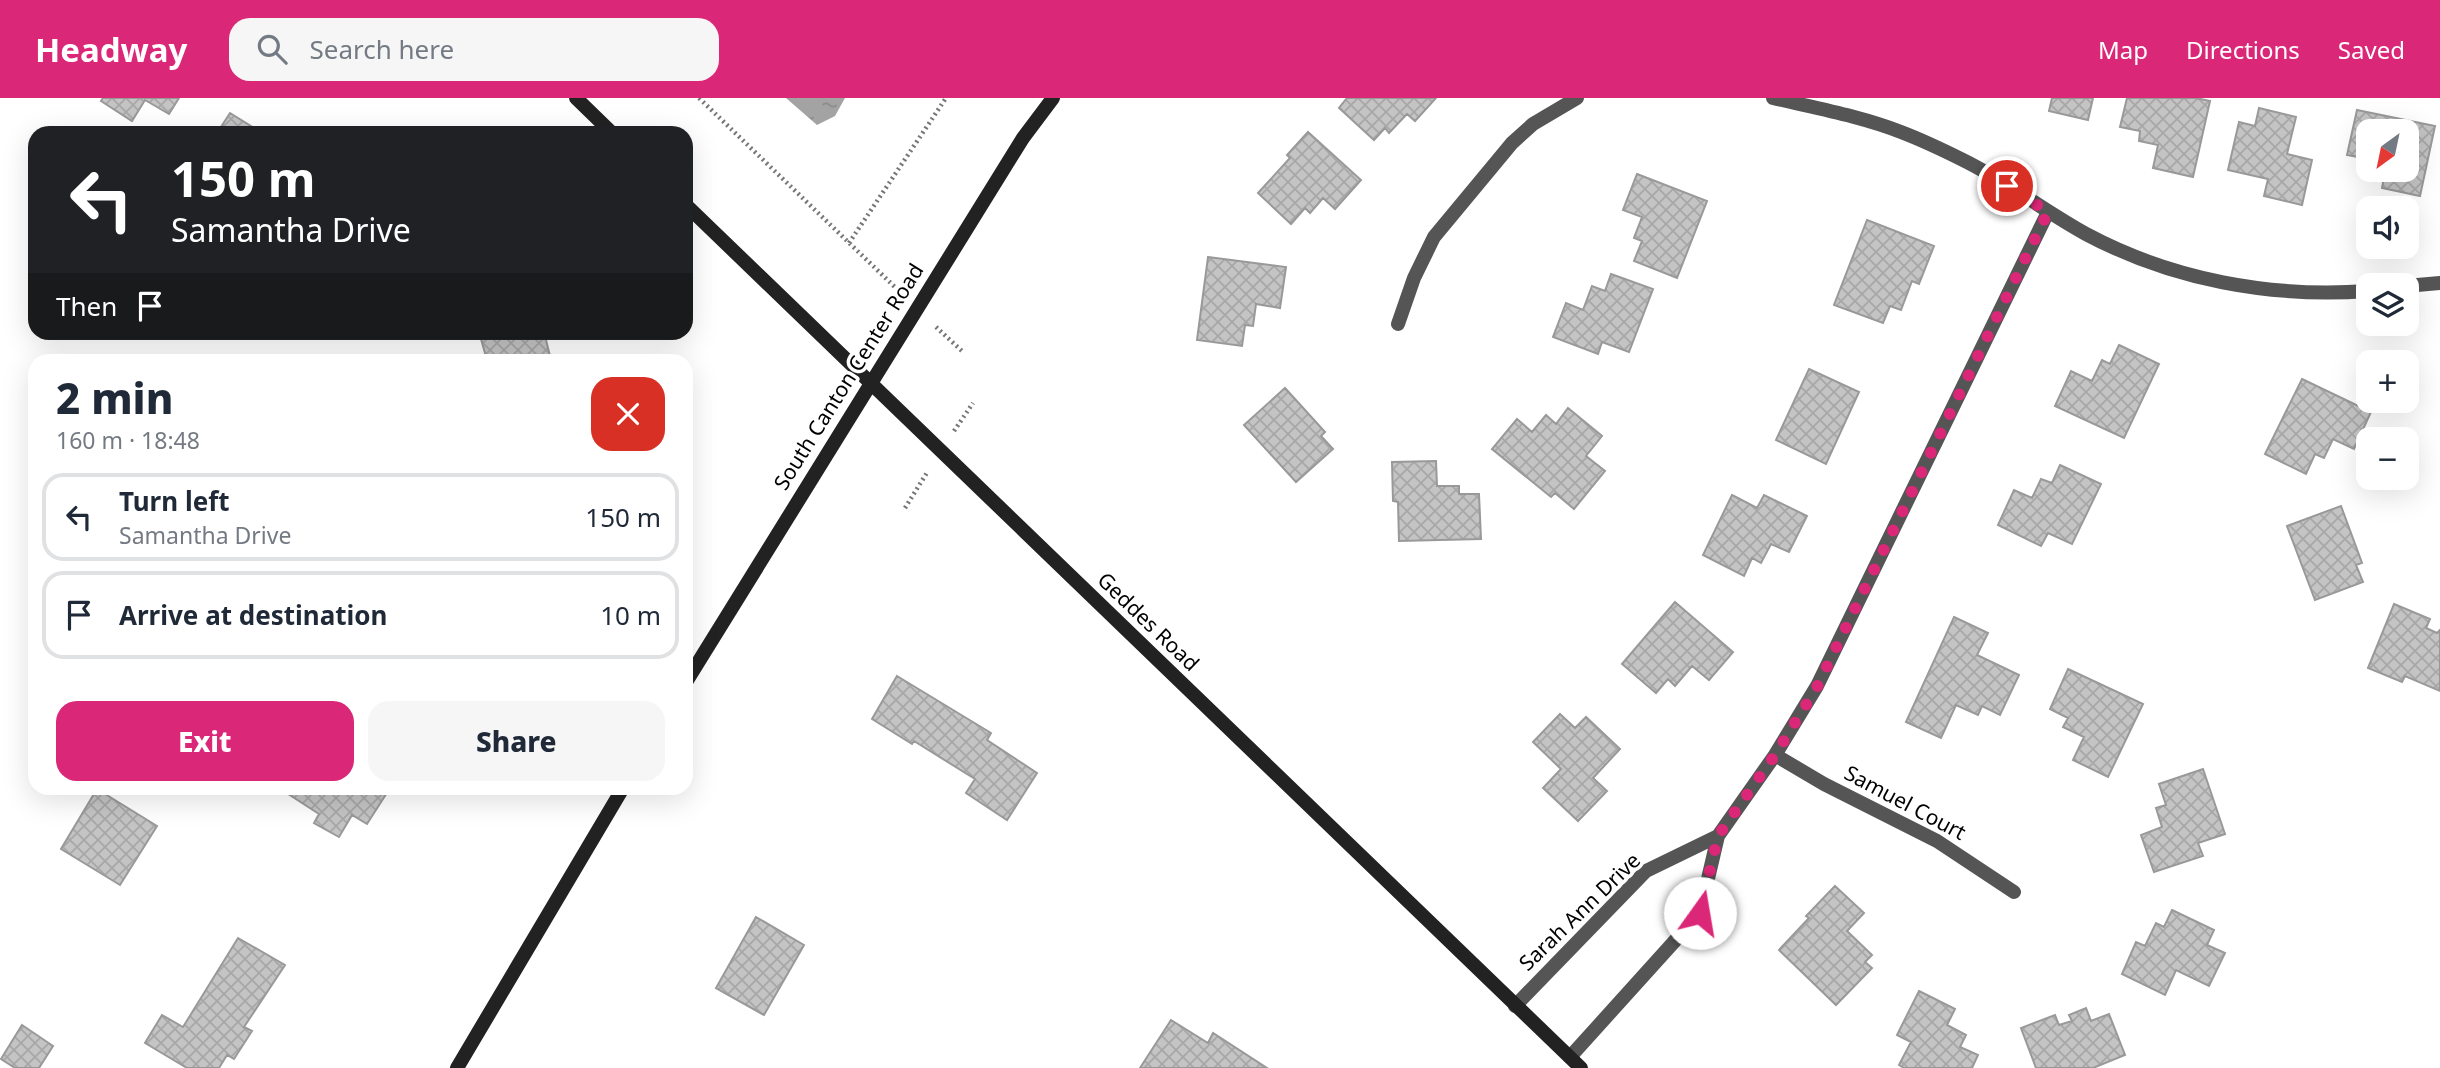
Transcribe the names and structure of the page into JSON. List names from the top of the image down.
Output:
{
  "streets": {
    "main road": ["South Canton Center Road", "Geddes Road"],
    "street": ["Samuel Court", "Sarah Ann Drive"]
  },
  "crossings": [
    ["South Canton Center Road", "Geddes Road"],
    ["Geddes Road", "Sarah Ann Drive"],
    ["Samuel Court", "Sarah Ann Drive"]
  ],
  "north": "bottom left",
  "page": {
    "header": "Headway",
    "search": "Search here",
    "nav": ["Map", "Directions", "Saved"],
    "map_buttons": ["+", "−"],
    "turn": ["150 m", "Samantha Drive"],
    "then": "Then",
    "heading": ["2 min", "160 m · 18:48"],
    "list": [
      {
        "name": "Turn left",
        "note": "Samantha Drive",
        "value": "150 m"
      },
      {
        "name": "Arrive at destination",
        "value": "10 m"
      }
    ],
    "buttons": ["Exit", "Share"]
  }
}
